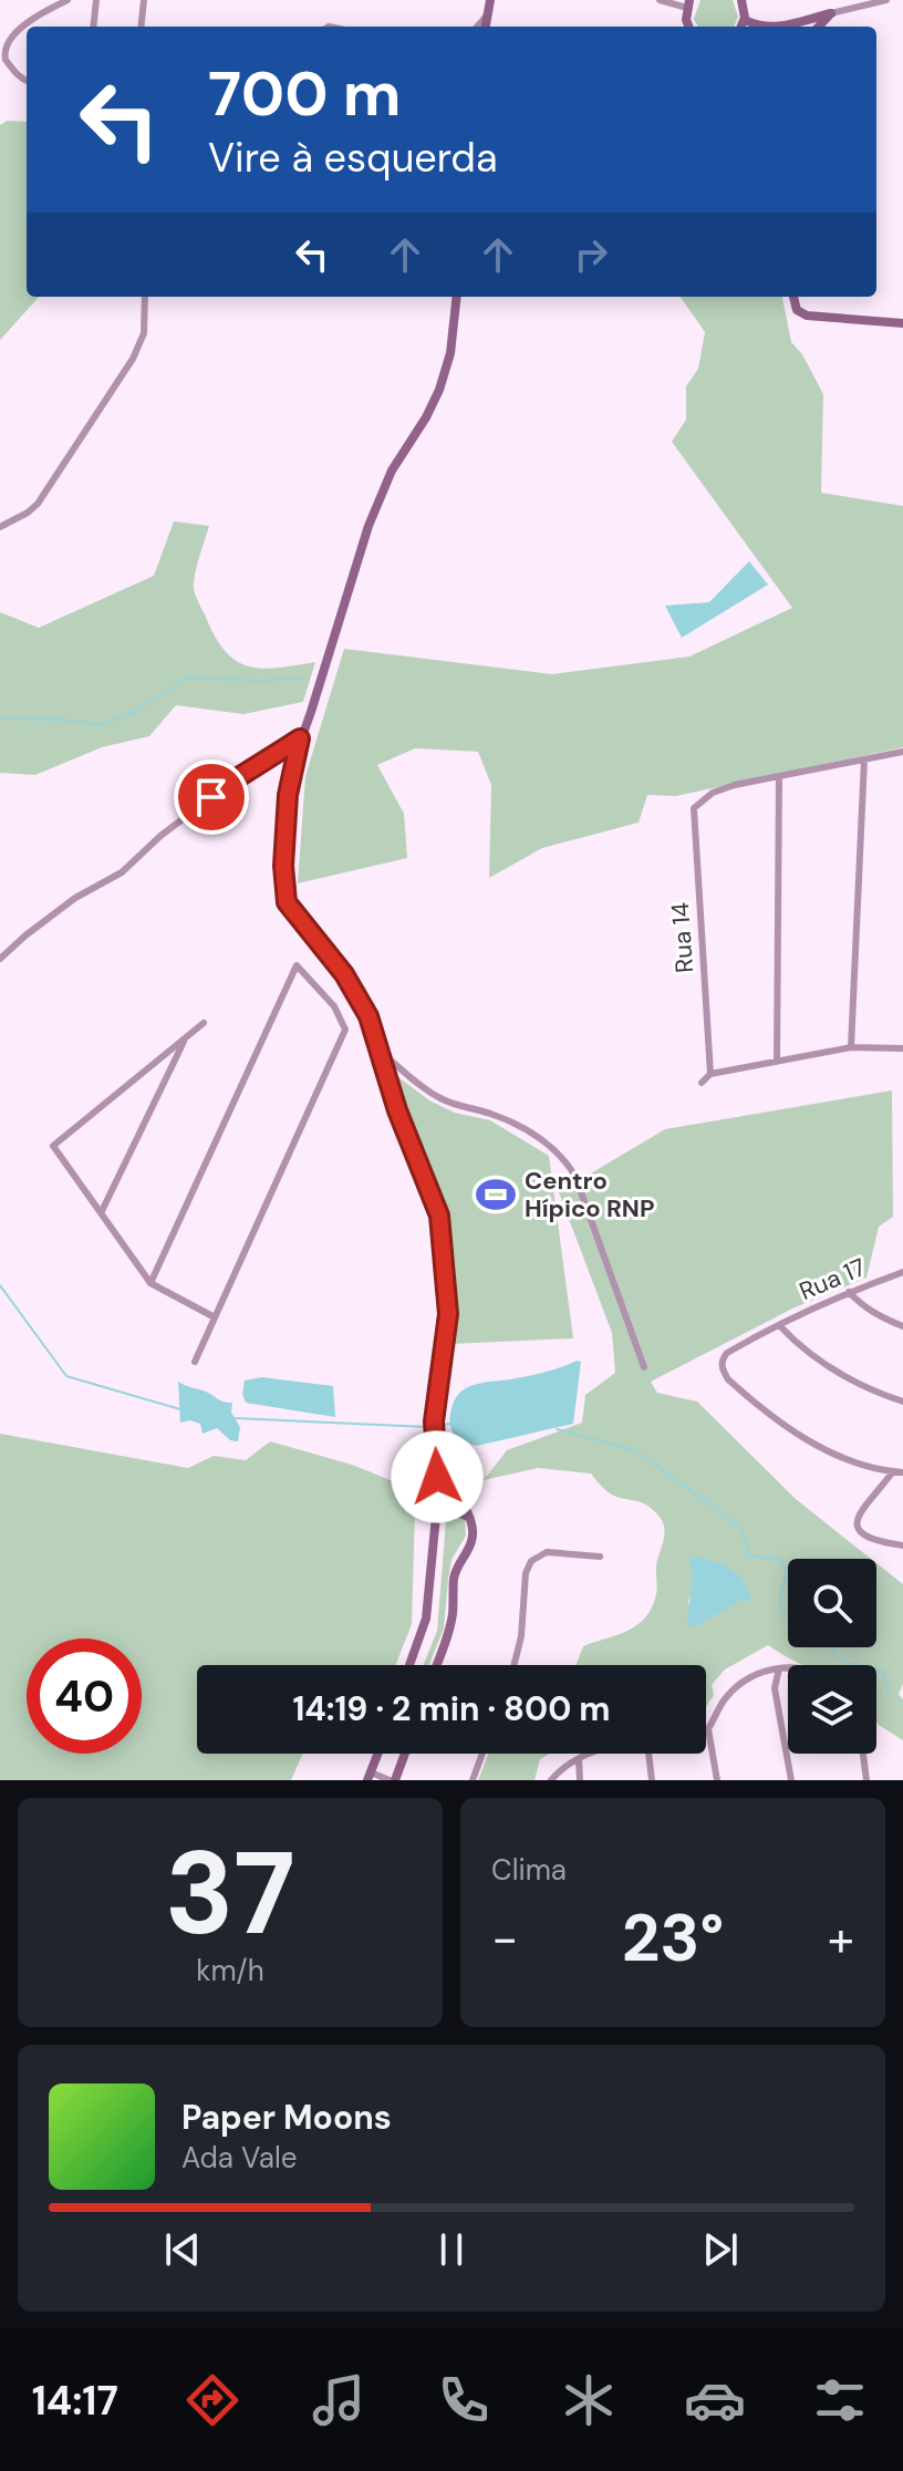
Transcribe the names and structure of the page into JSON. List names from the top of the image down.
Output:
{
  "streets": {
    "street": ["Rua 14", "Rua 17"]
  },
  "places": {
    "sports": ["Centro Hípico RNP"]
  },
  "page": {
    "turn": ["700 m", "Vire à esquerda"],
    "limit": "40",
    "trip": "14:19 · 2 min · 800 m",
    "tile": [
      ["37", "km/h"],
      "Clima"
    ],
    "heat": ["−", "23°", "+"],
    "song": ["Paper Moons", "Ada Vale"],
    "tabs": "14:17"
  }
}
